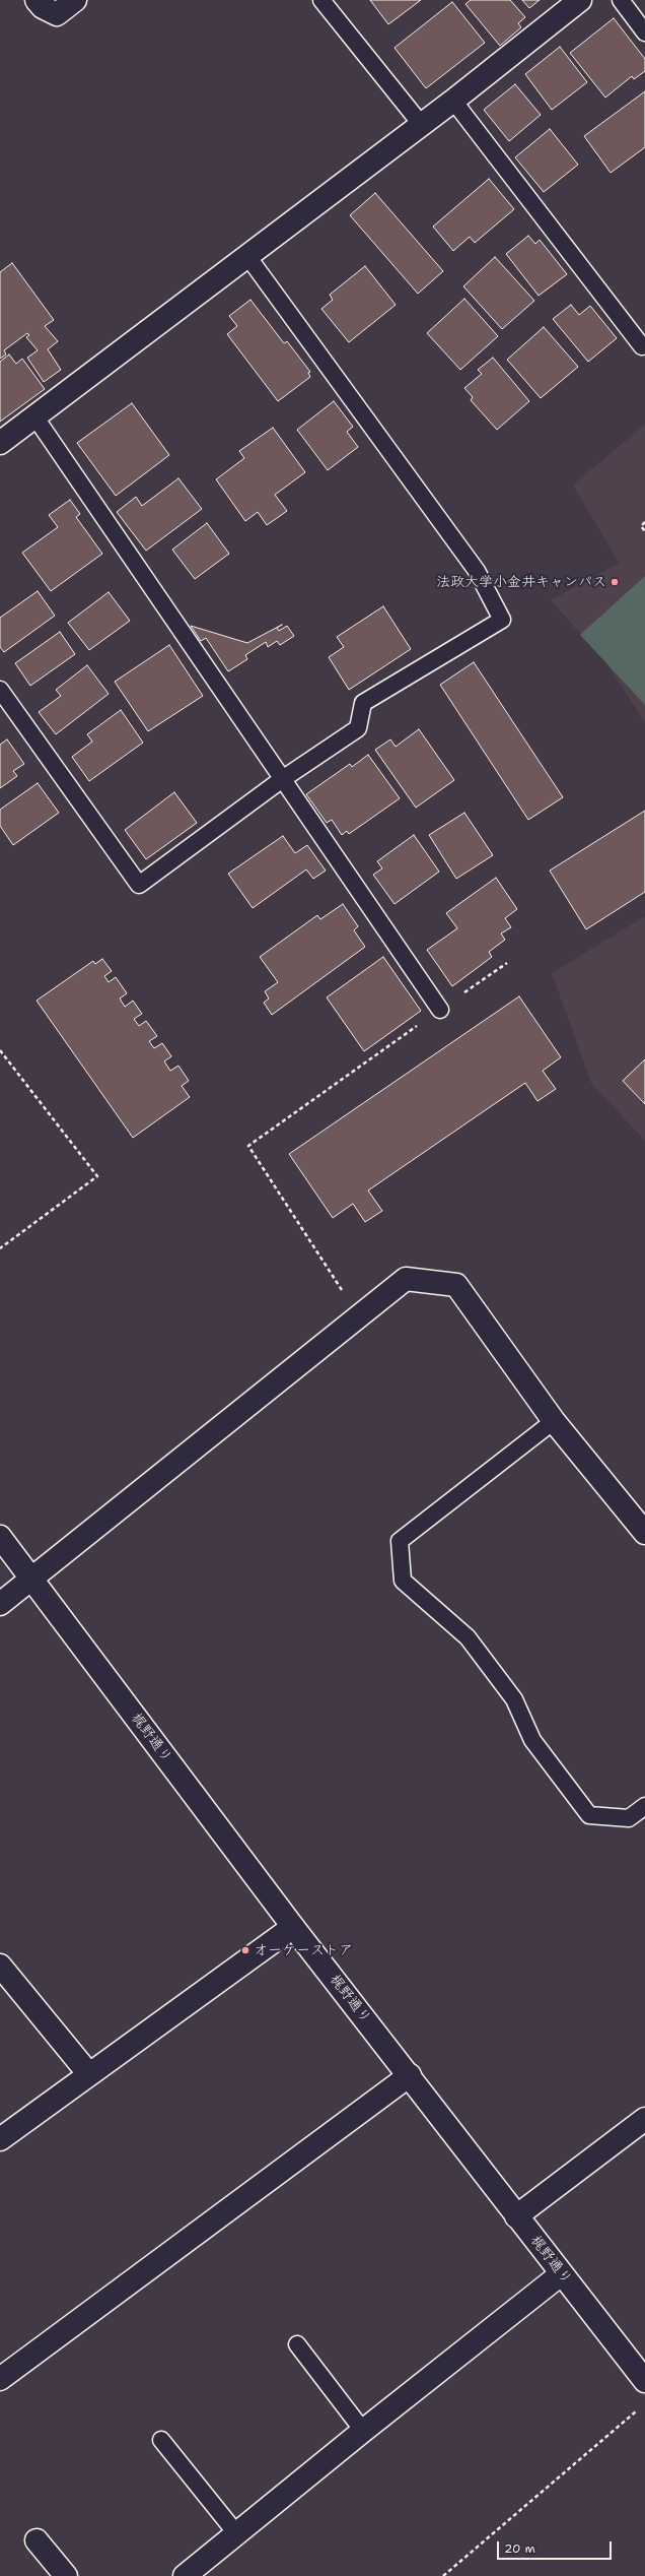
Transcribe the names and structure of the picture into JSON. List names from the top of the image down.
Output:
{
  "streets": {
    "street": ["梶野通り"]
  },
  "places": ["法政大学小金井キャンパス", "オーケーストア"],
  "scale_bar": "20 m"
}
